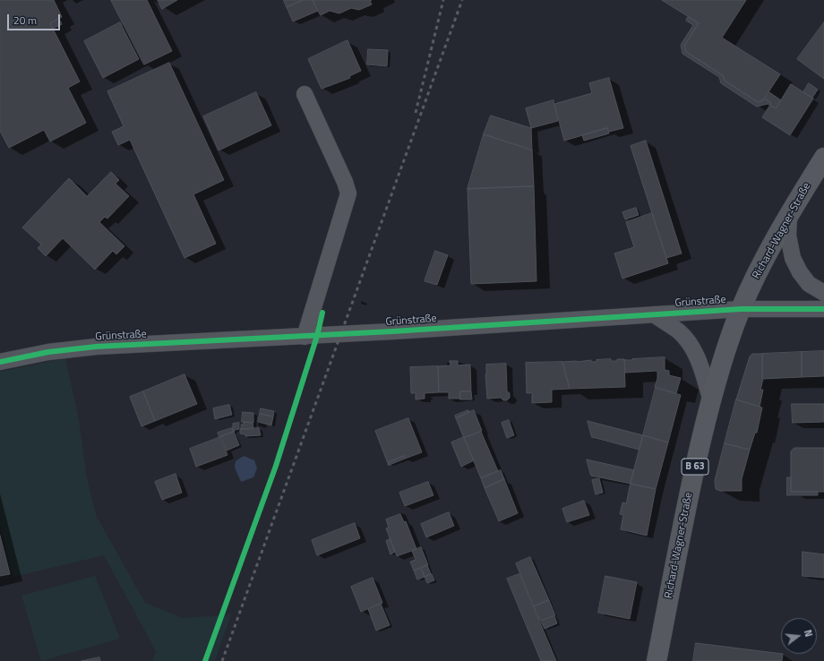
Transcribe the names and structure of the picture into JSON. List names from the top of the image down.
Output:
{
  "streets": {
    "main road": ["Richard-Wagner-Straße", "B 63"],
    "street": ["Grünstraße"]
  },
  "crossings": [
    ["Richard-Wagner-Straße", "Grünstraße"]
  ],
  "scale_bar": "20 m",
  "north": "right"
}
